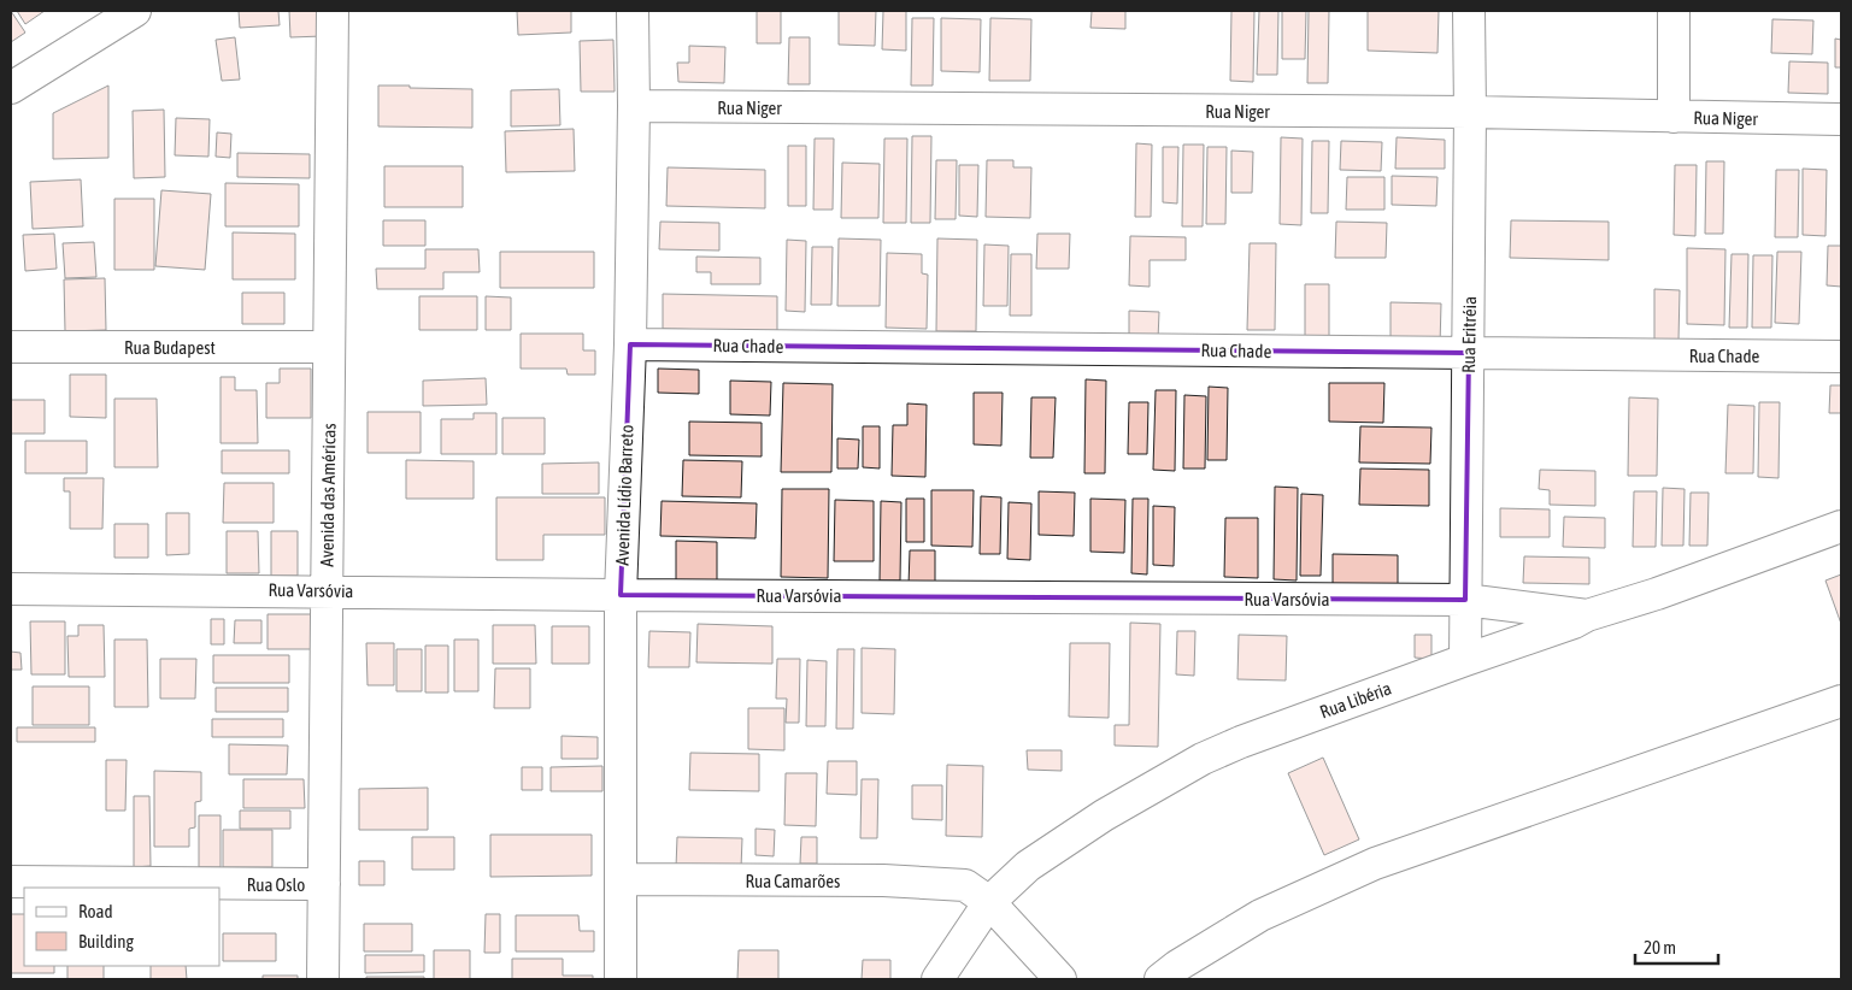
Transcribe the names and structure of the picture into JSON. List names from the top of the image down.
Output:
{
  "streets": {
    "street": [
      "Rua Niger",
      "Rua Eritréia",
      "Rua Chade",
      "Rua Budapest",
      "Avenida das Américas",
      "Avenida Lídio Barreto",
      "Rua Varsóvia",
      "Rua Libéria",
      "Rua Camarões",
      "Rua Oslo"
    ]
  },
  "crossings": [
    ["Rua Niger", "Rua Eritréia"],
    ["Rua Niger", "Avenida Lídio Barreto"],
    ["Rua Eritréia", "Rua Chade"],
    ["Rua Eritréia", "Rua Varsóvia"],
    ["Rua Eritréia", "Rua Libéria"],
    ["Rua Chade", "Avenida Lídio Barreto"],
    ["Rua Budapest", "Avenida das Américas"],
    ["Avenida das Américas", "Rua Varsóvia"],
    ["Avenida das Américas", "Rua Oslo"],
    ["Avenida Lídio Barreto", "Rua Varsóvia"],
    ["Avenida Lídio Barreto", "Rua Camarões"],
    ["Rua Varsóvia", "Rua Libéria"],
    ["Rua Libéria", "Rua Camarões"]
  ],
  "legend": ["Road", "Building"],
  "scale_bar": "20 m"
}
